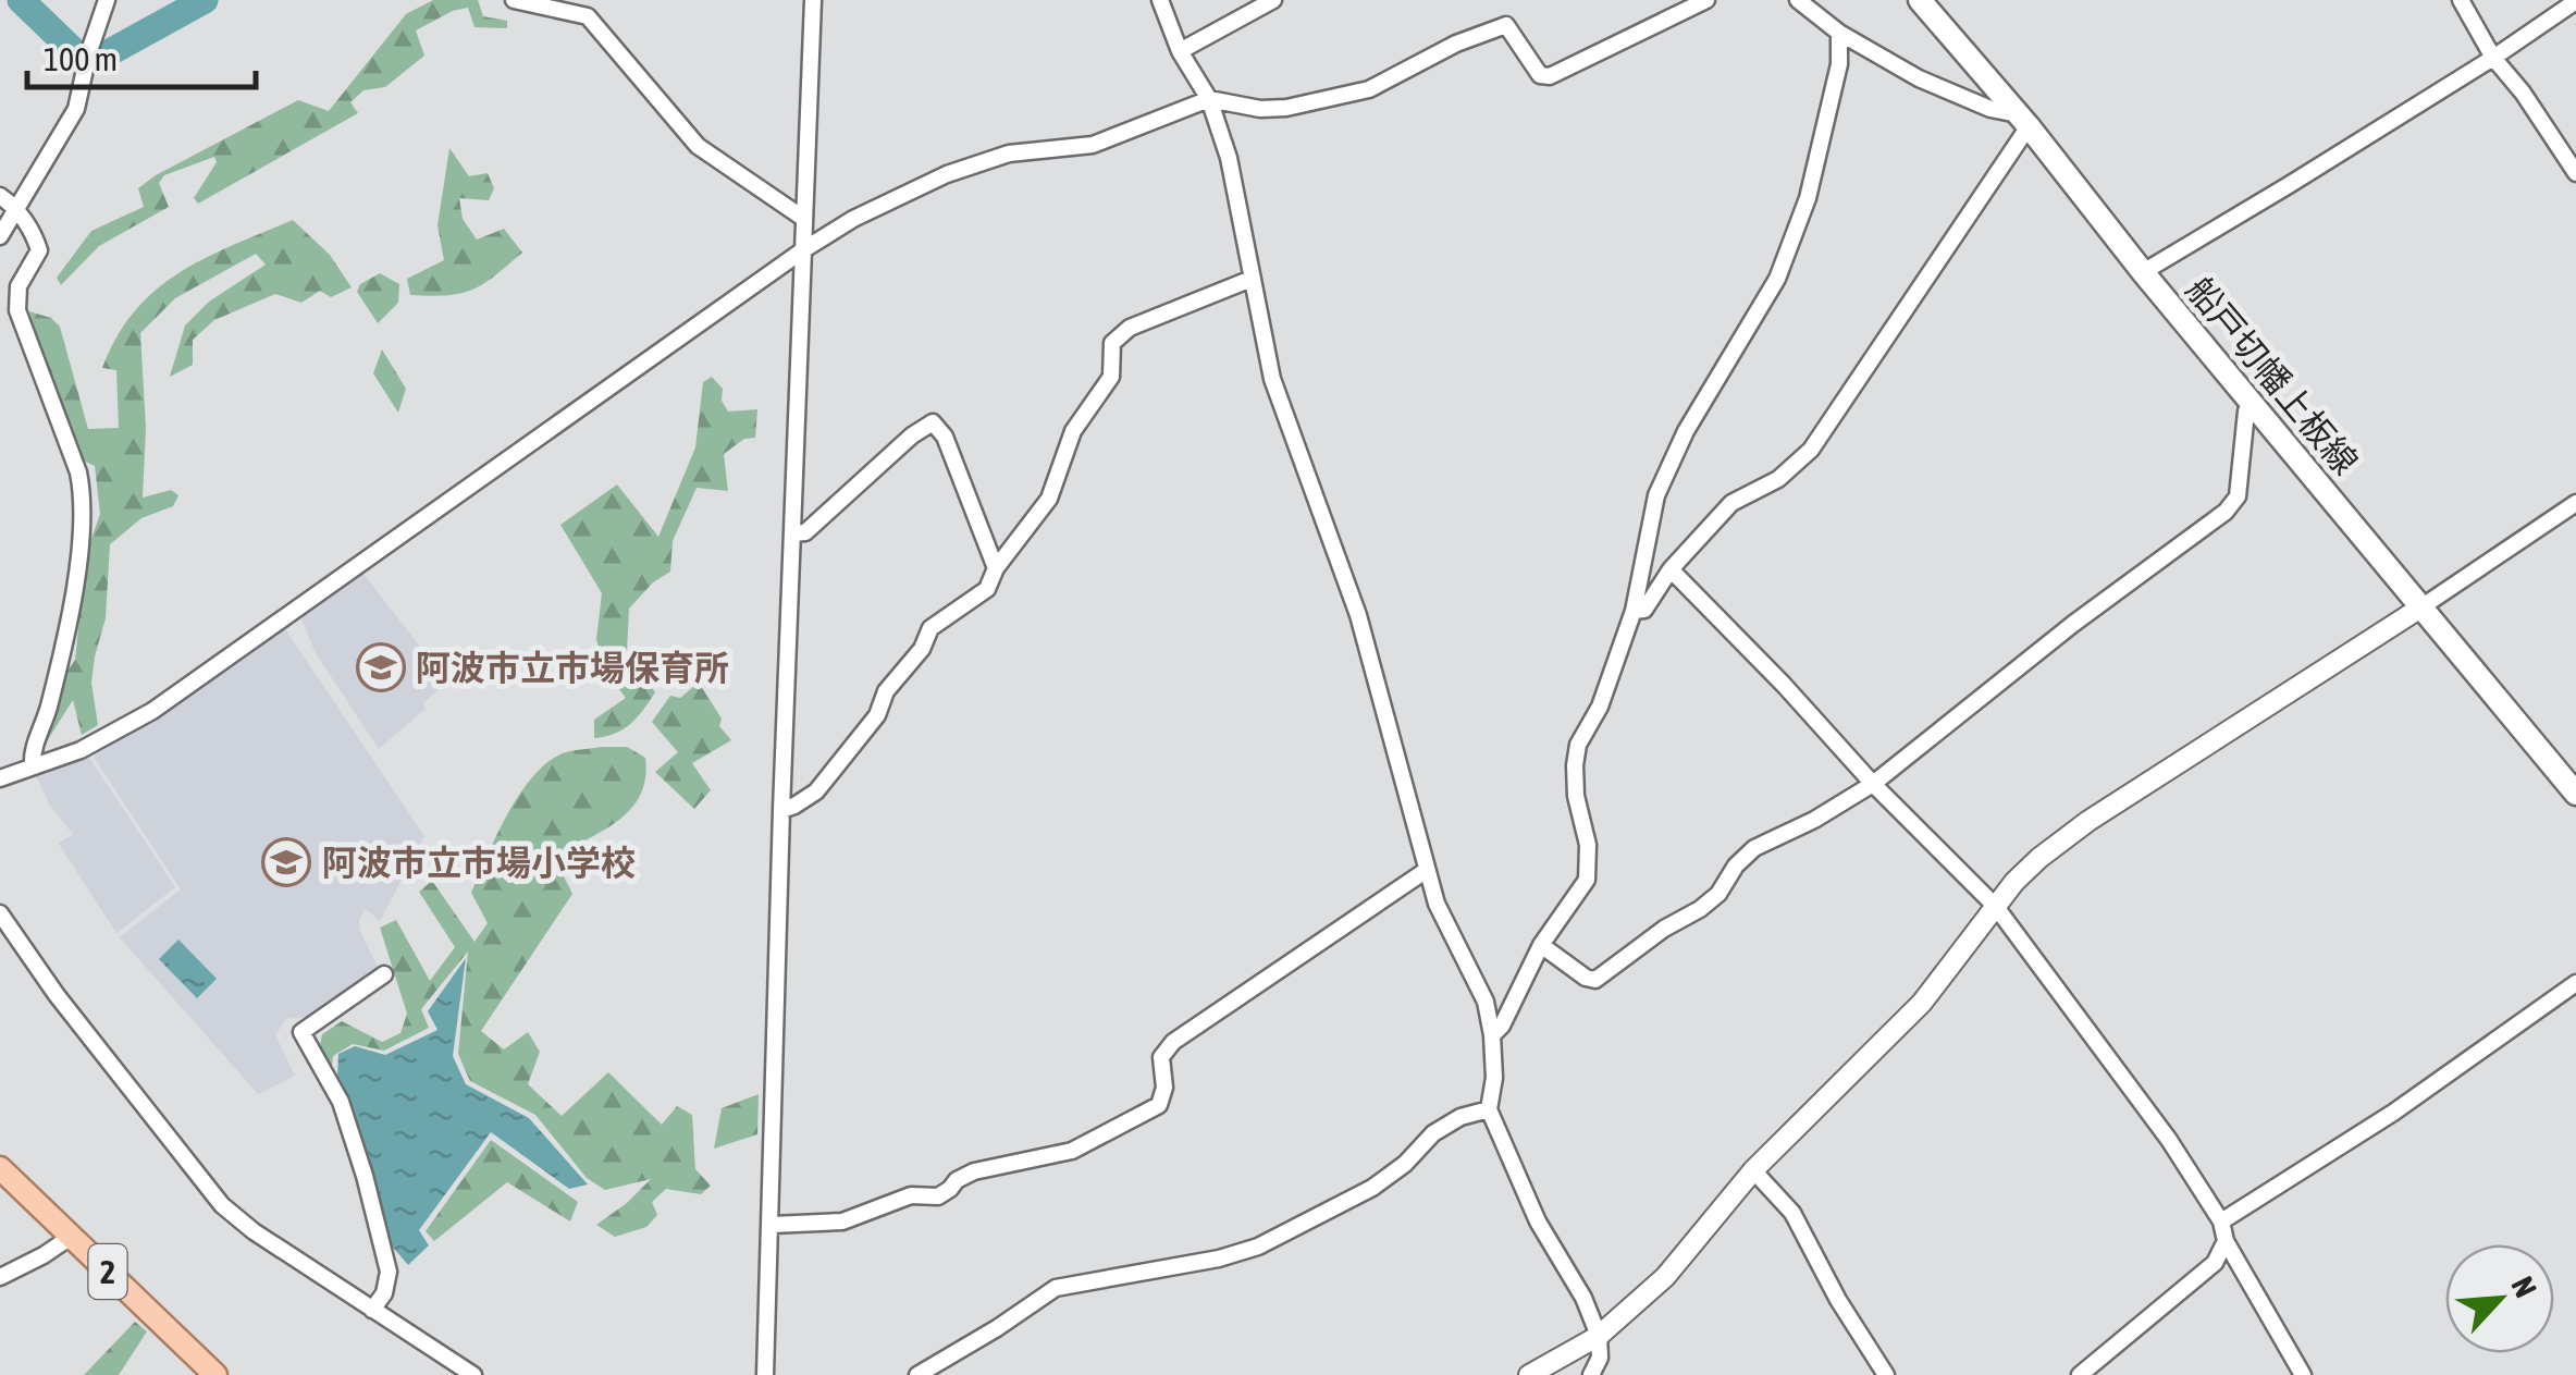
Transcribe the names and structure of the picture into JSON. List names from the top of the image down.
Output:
{
  "streets": {
    "main road": ["船戸切幡上板線", "2"]
  },
  "places": {
    "school or university": ["阿波市立市場保育所", "阿波市立市場小学校"]
  },
  "scale_bar": "100 m",
  "north": "top right"
}
